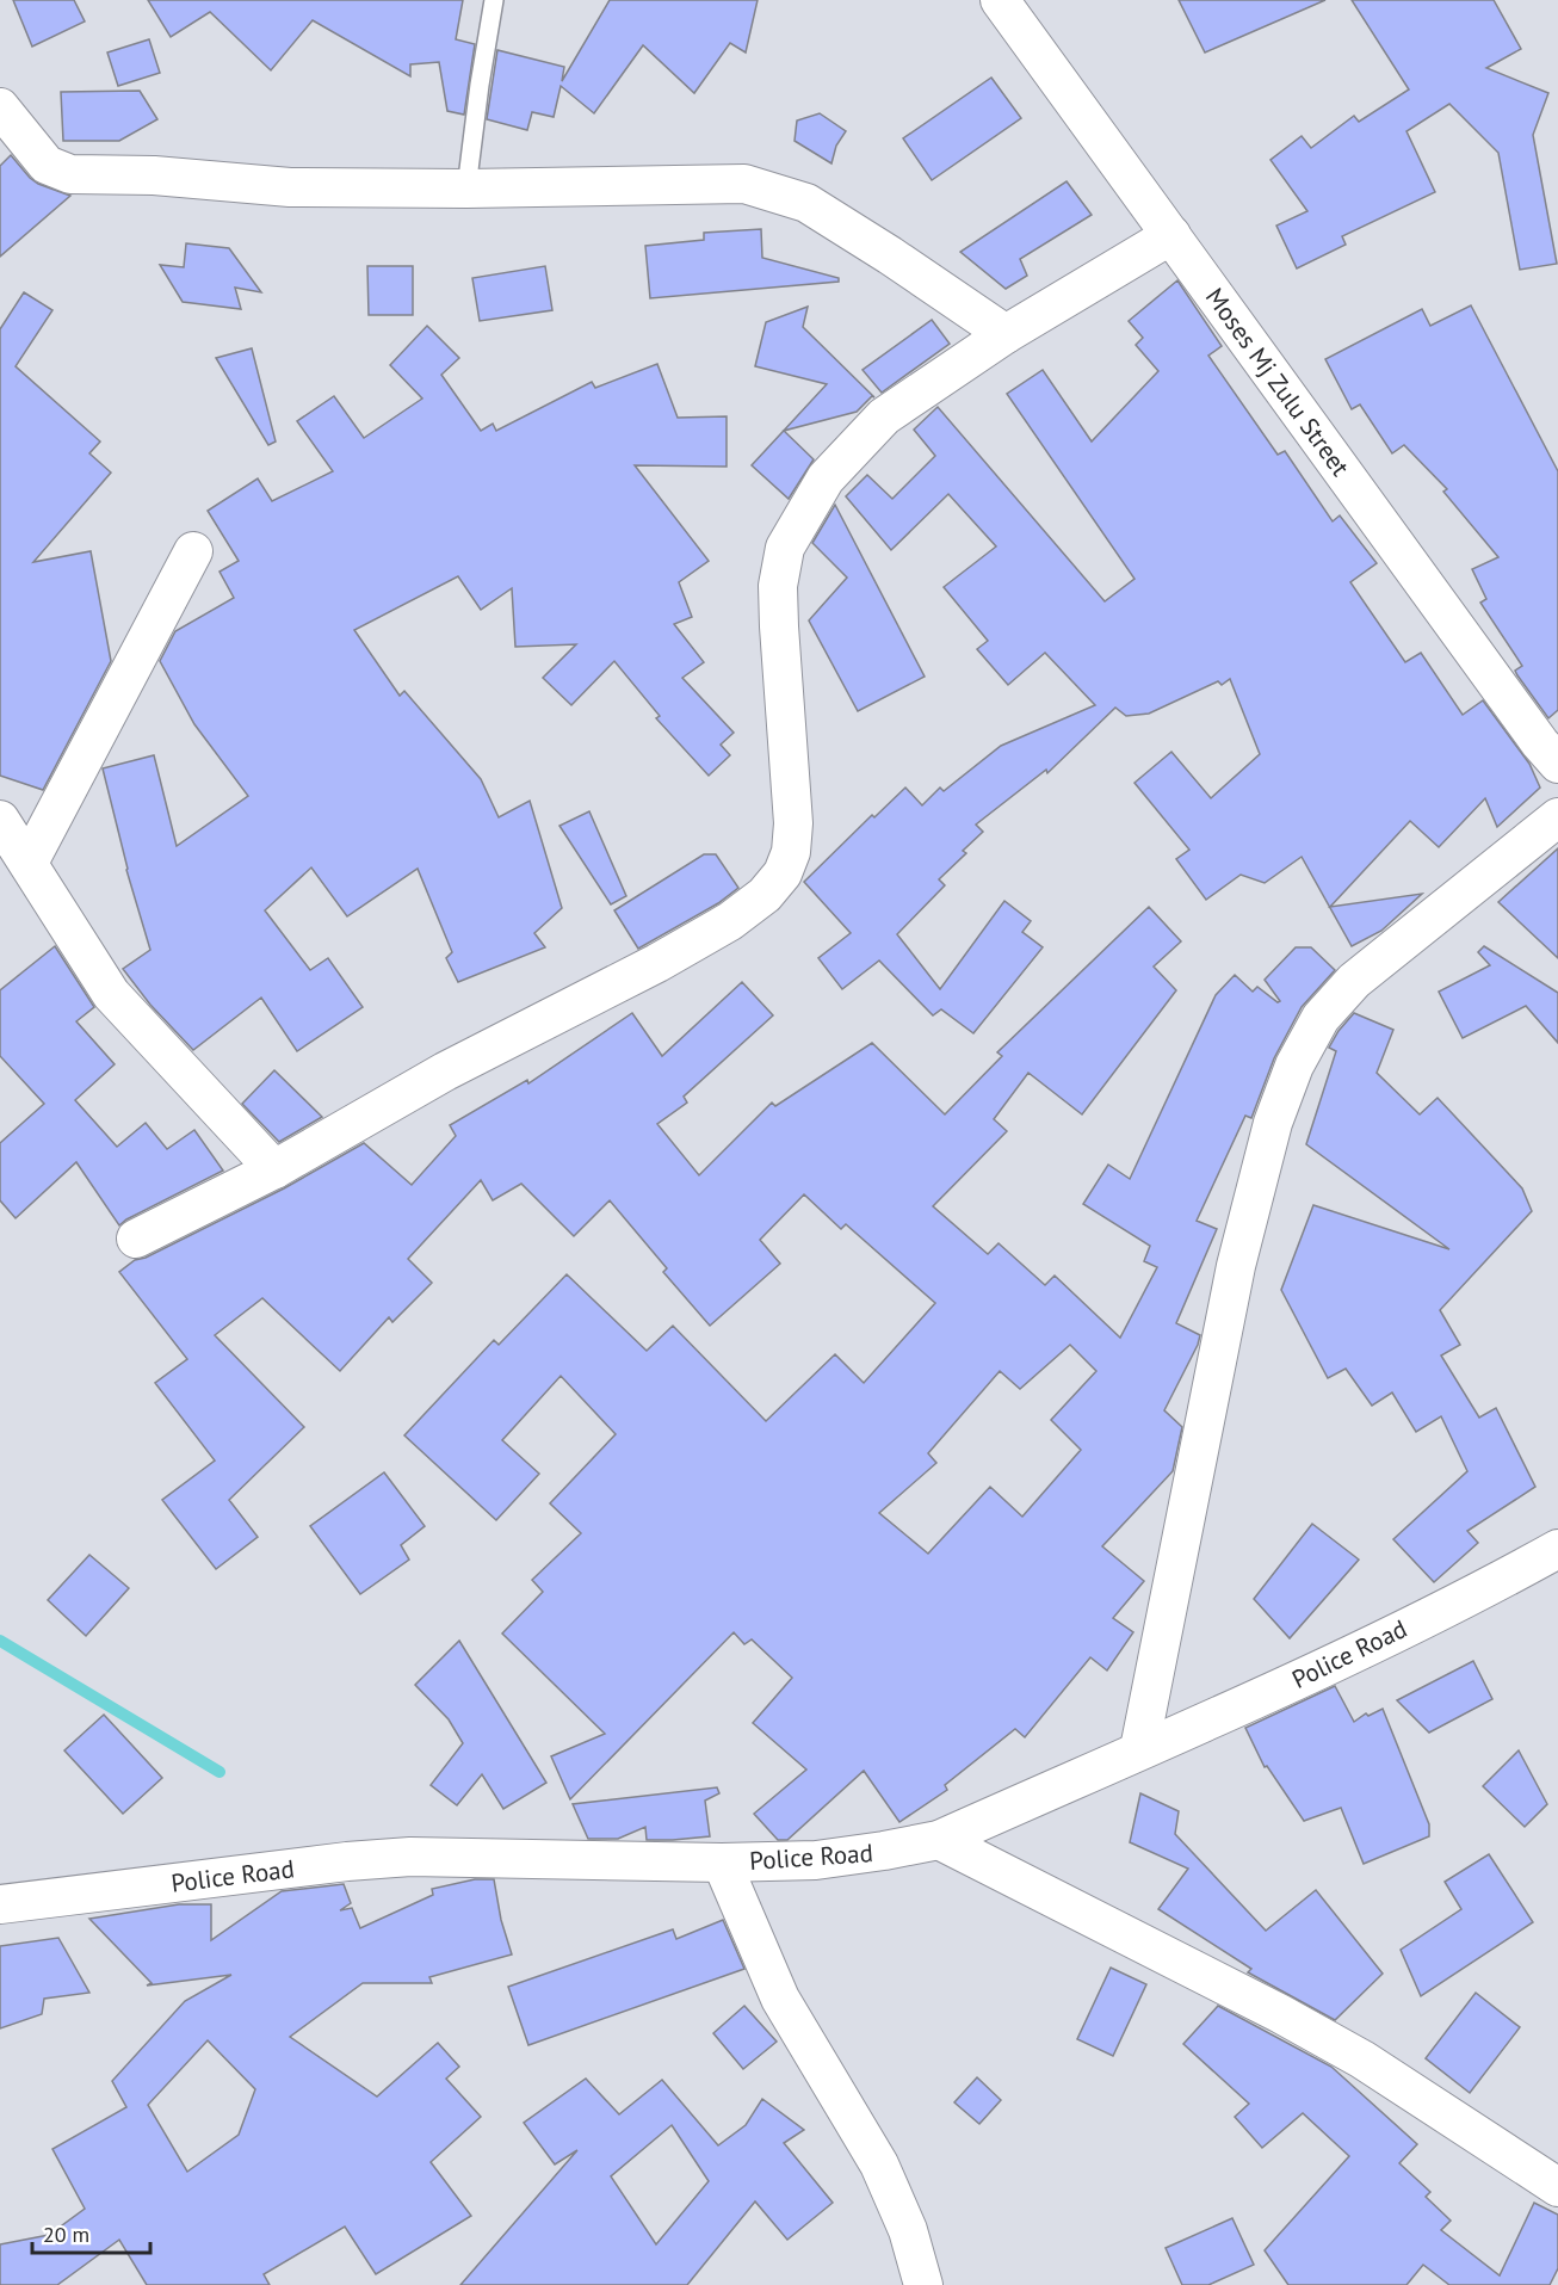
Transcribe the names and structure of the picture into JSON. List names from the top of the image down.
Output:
{
  "streets": {
    "street": ["Moses Mj Zulu Street", "Police Road"]
  },
  "scale_bar": "20 m"
}
